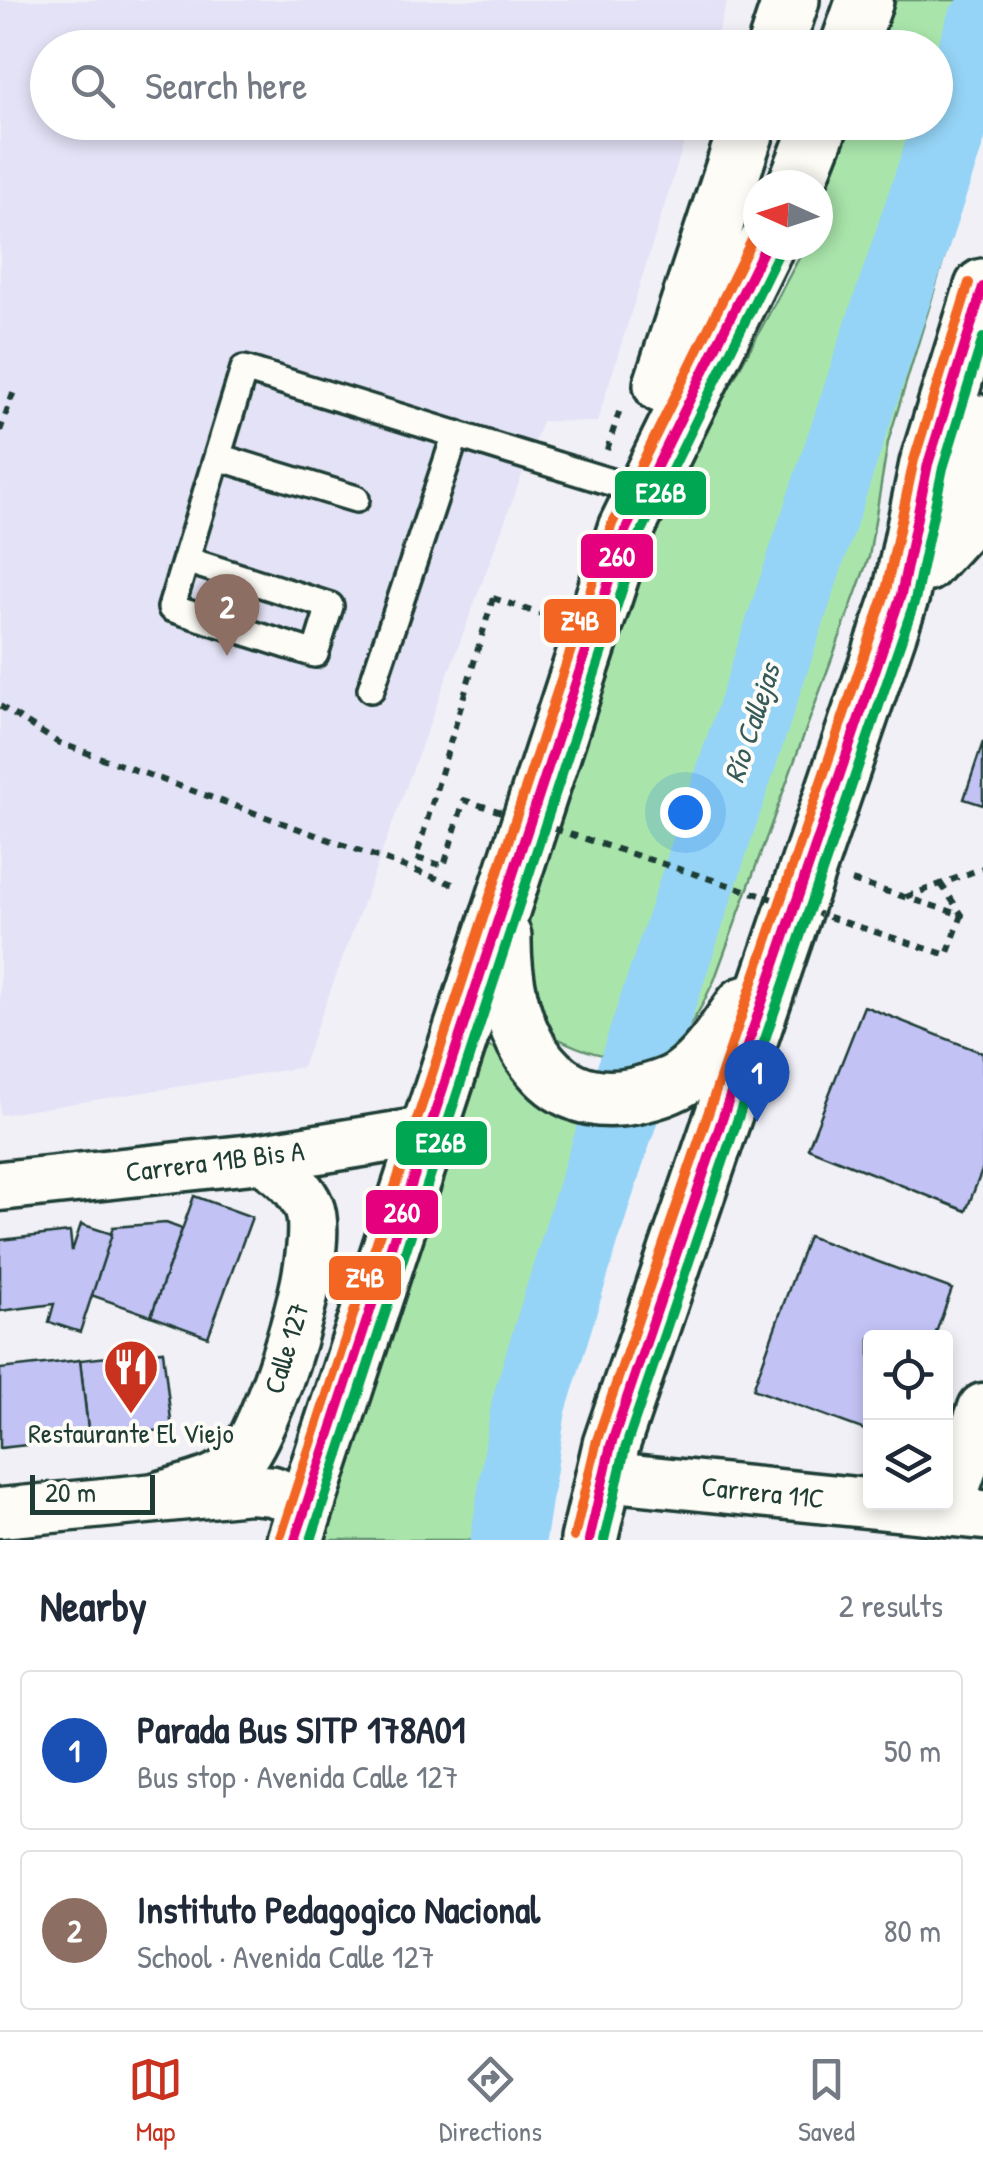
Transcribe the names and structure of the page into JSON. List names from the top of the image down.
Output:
{
  "streets": {
    "street": ["Carrera 11B Bis A", "Calle 127", "Carrera 11C"]
  },
  "crossings": [
    ["Carrera 11B Bis A", "Calle 127"]
  ],
  "water": ["Río Callejas"],
  "places": {
    "restaurant": ["Restaurante El Viejo"]
  },
  "lines": ["transit line Z4B", "transit line 260", "transit line E26B"],
  "scale_bar": "20 m",
  "north": "left",
  "page": {
    "search": "Search here",
    "pins": ["2", "1"],
    "scale": "20 m",
    "heading": ["Nearby", "2 results"],
    "list": [
      {
        "mark": "1",
        "name": "Parada Bus SITP 178A01",
        "note": "Bus stop · Avenida Calle 127",
        "value": "50 m"
      },
      {
        "mark": "2",
        "name": "Instituto Pedagogico Nacional",
        "note": "School · Avenida Calle 127",
        "value": "80 m"
      }
    ],
    "nav": ["Map", "Directions", "Saved"]
  }
}
